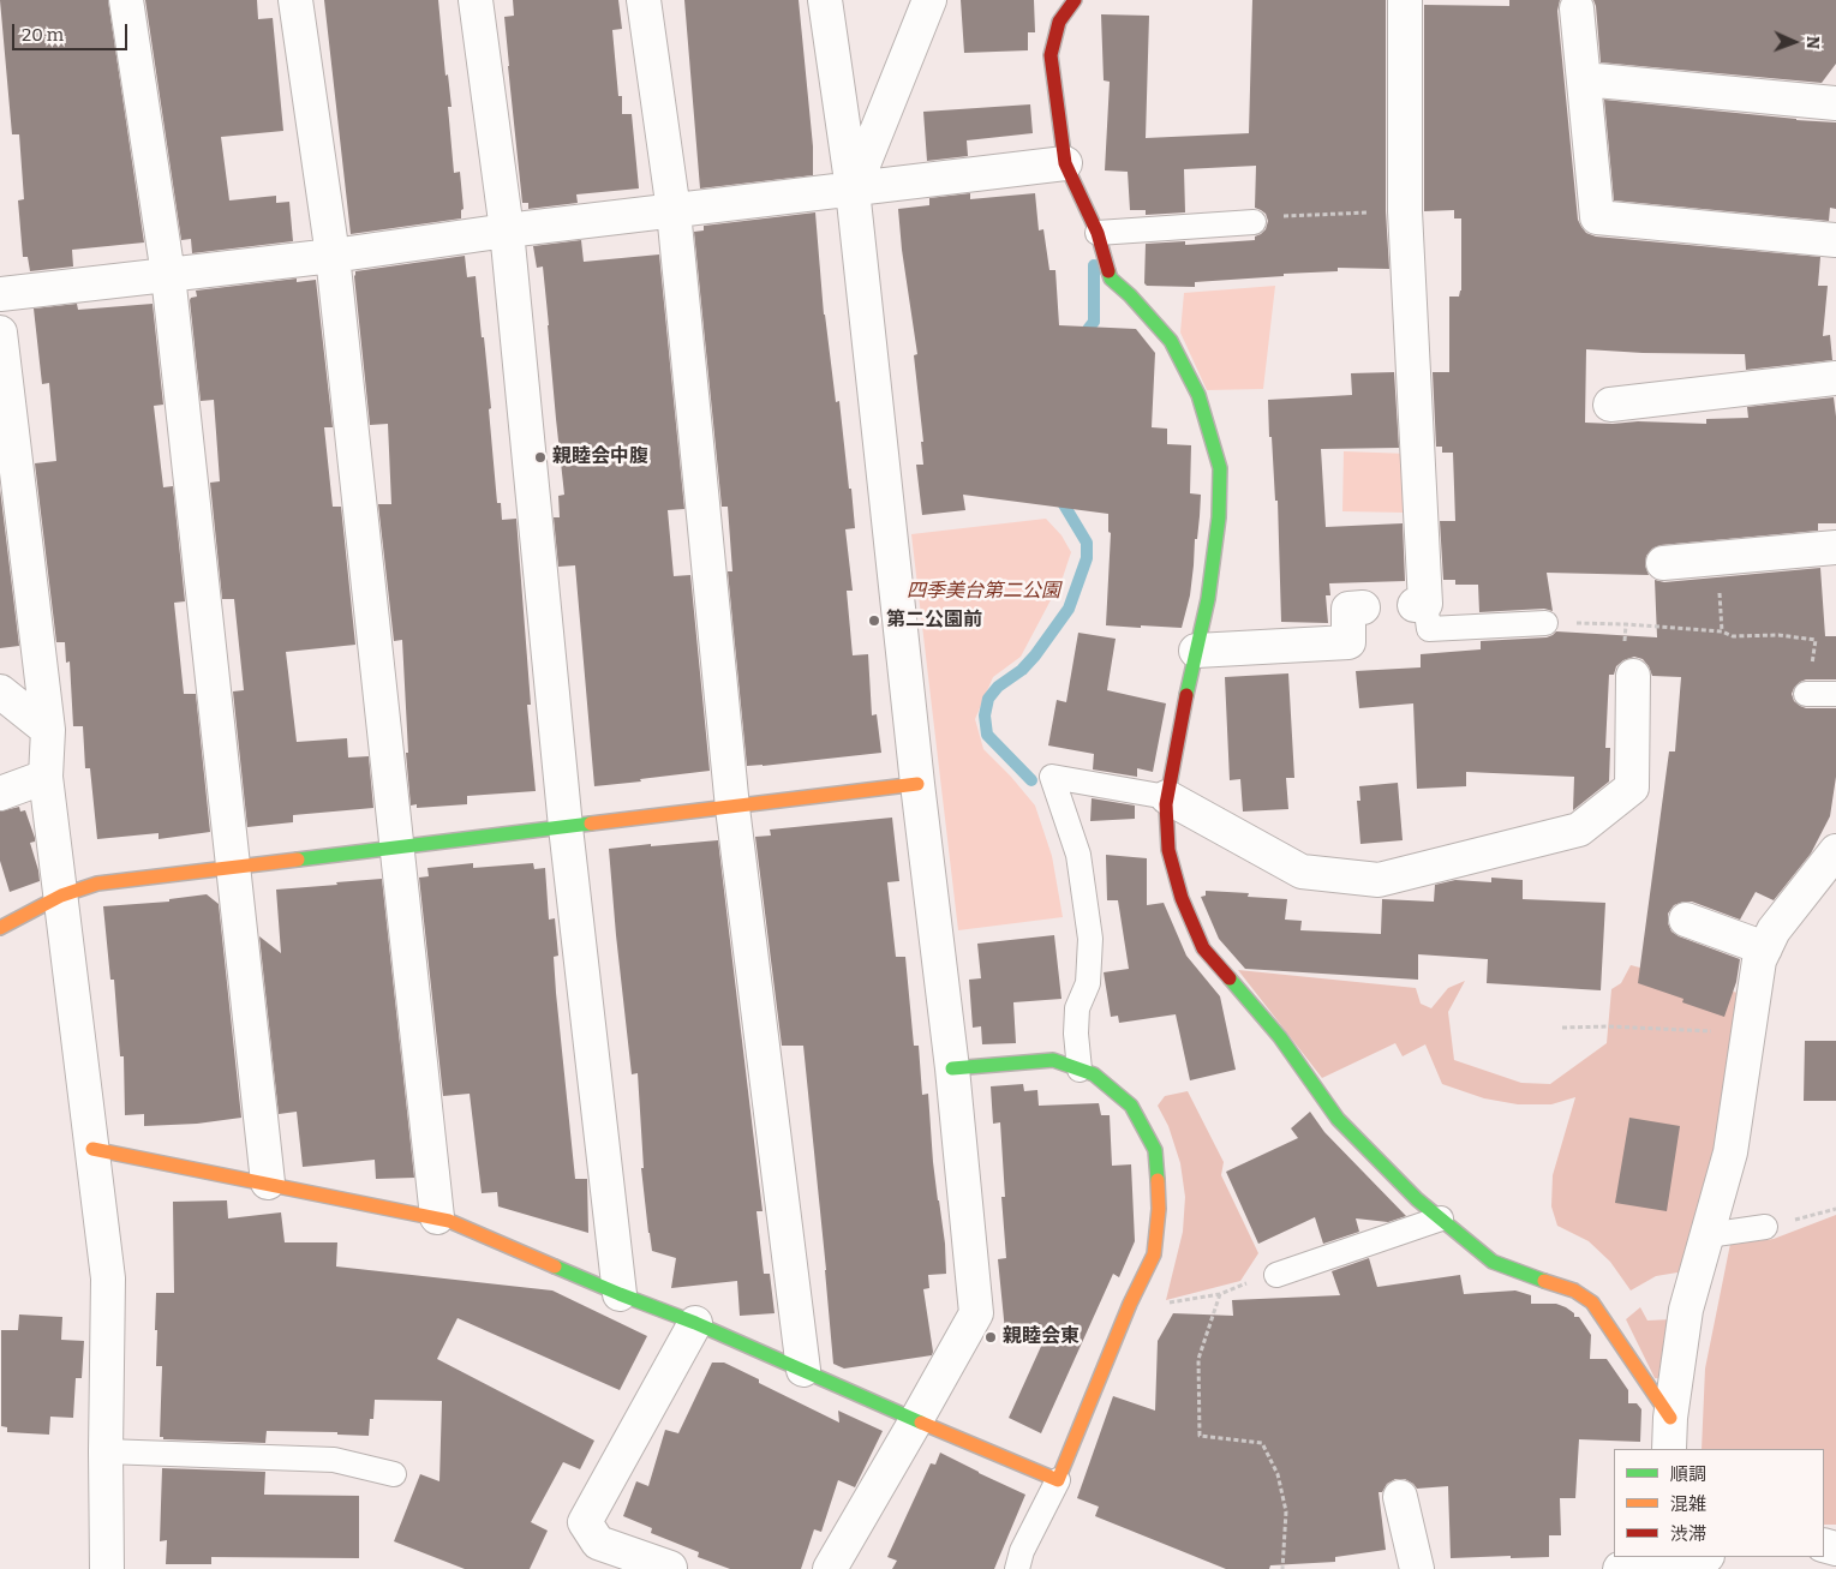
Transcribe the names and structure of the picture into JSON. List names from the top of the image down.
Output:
{
  "parks": ["四季美台第二公園"],
  "places": ["親睦会中腹", "第二公園前", "親睦会東"],
  "legend": ["順調", "混雑", "渋滞"],
  "scale_bar": "20 m",
  "north": "right"
}
